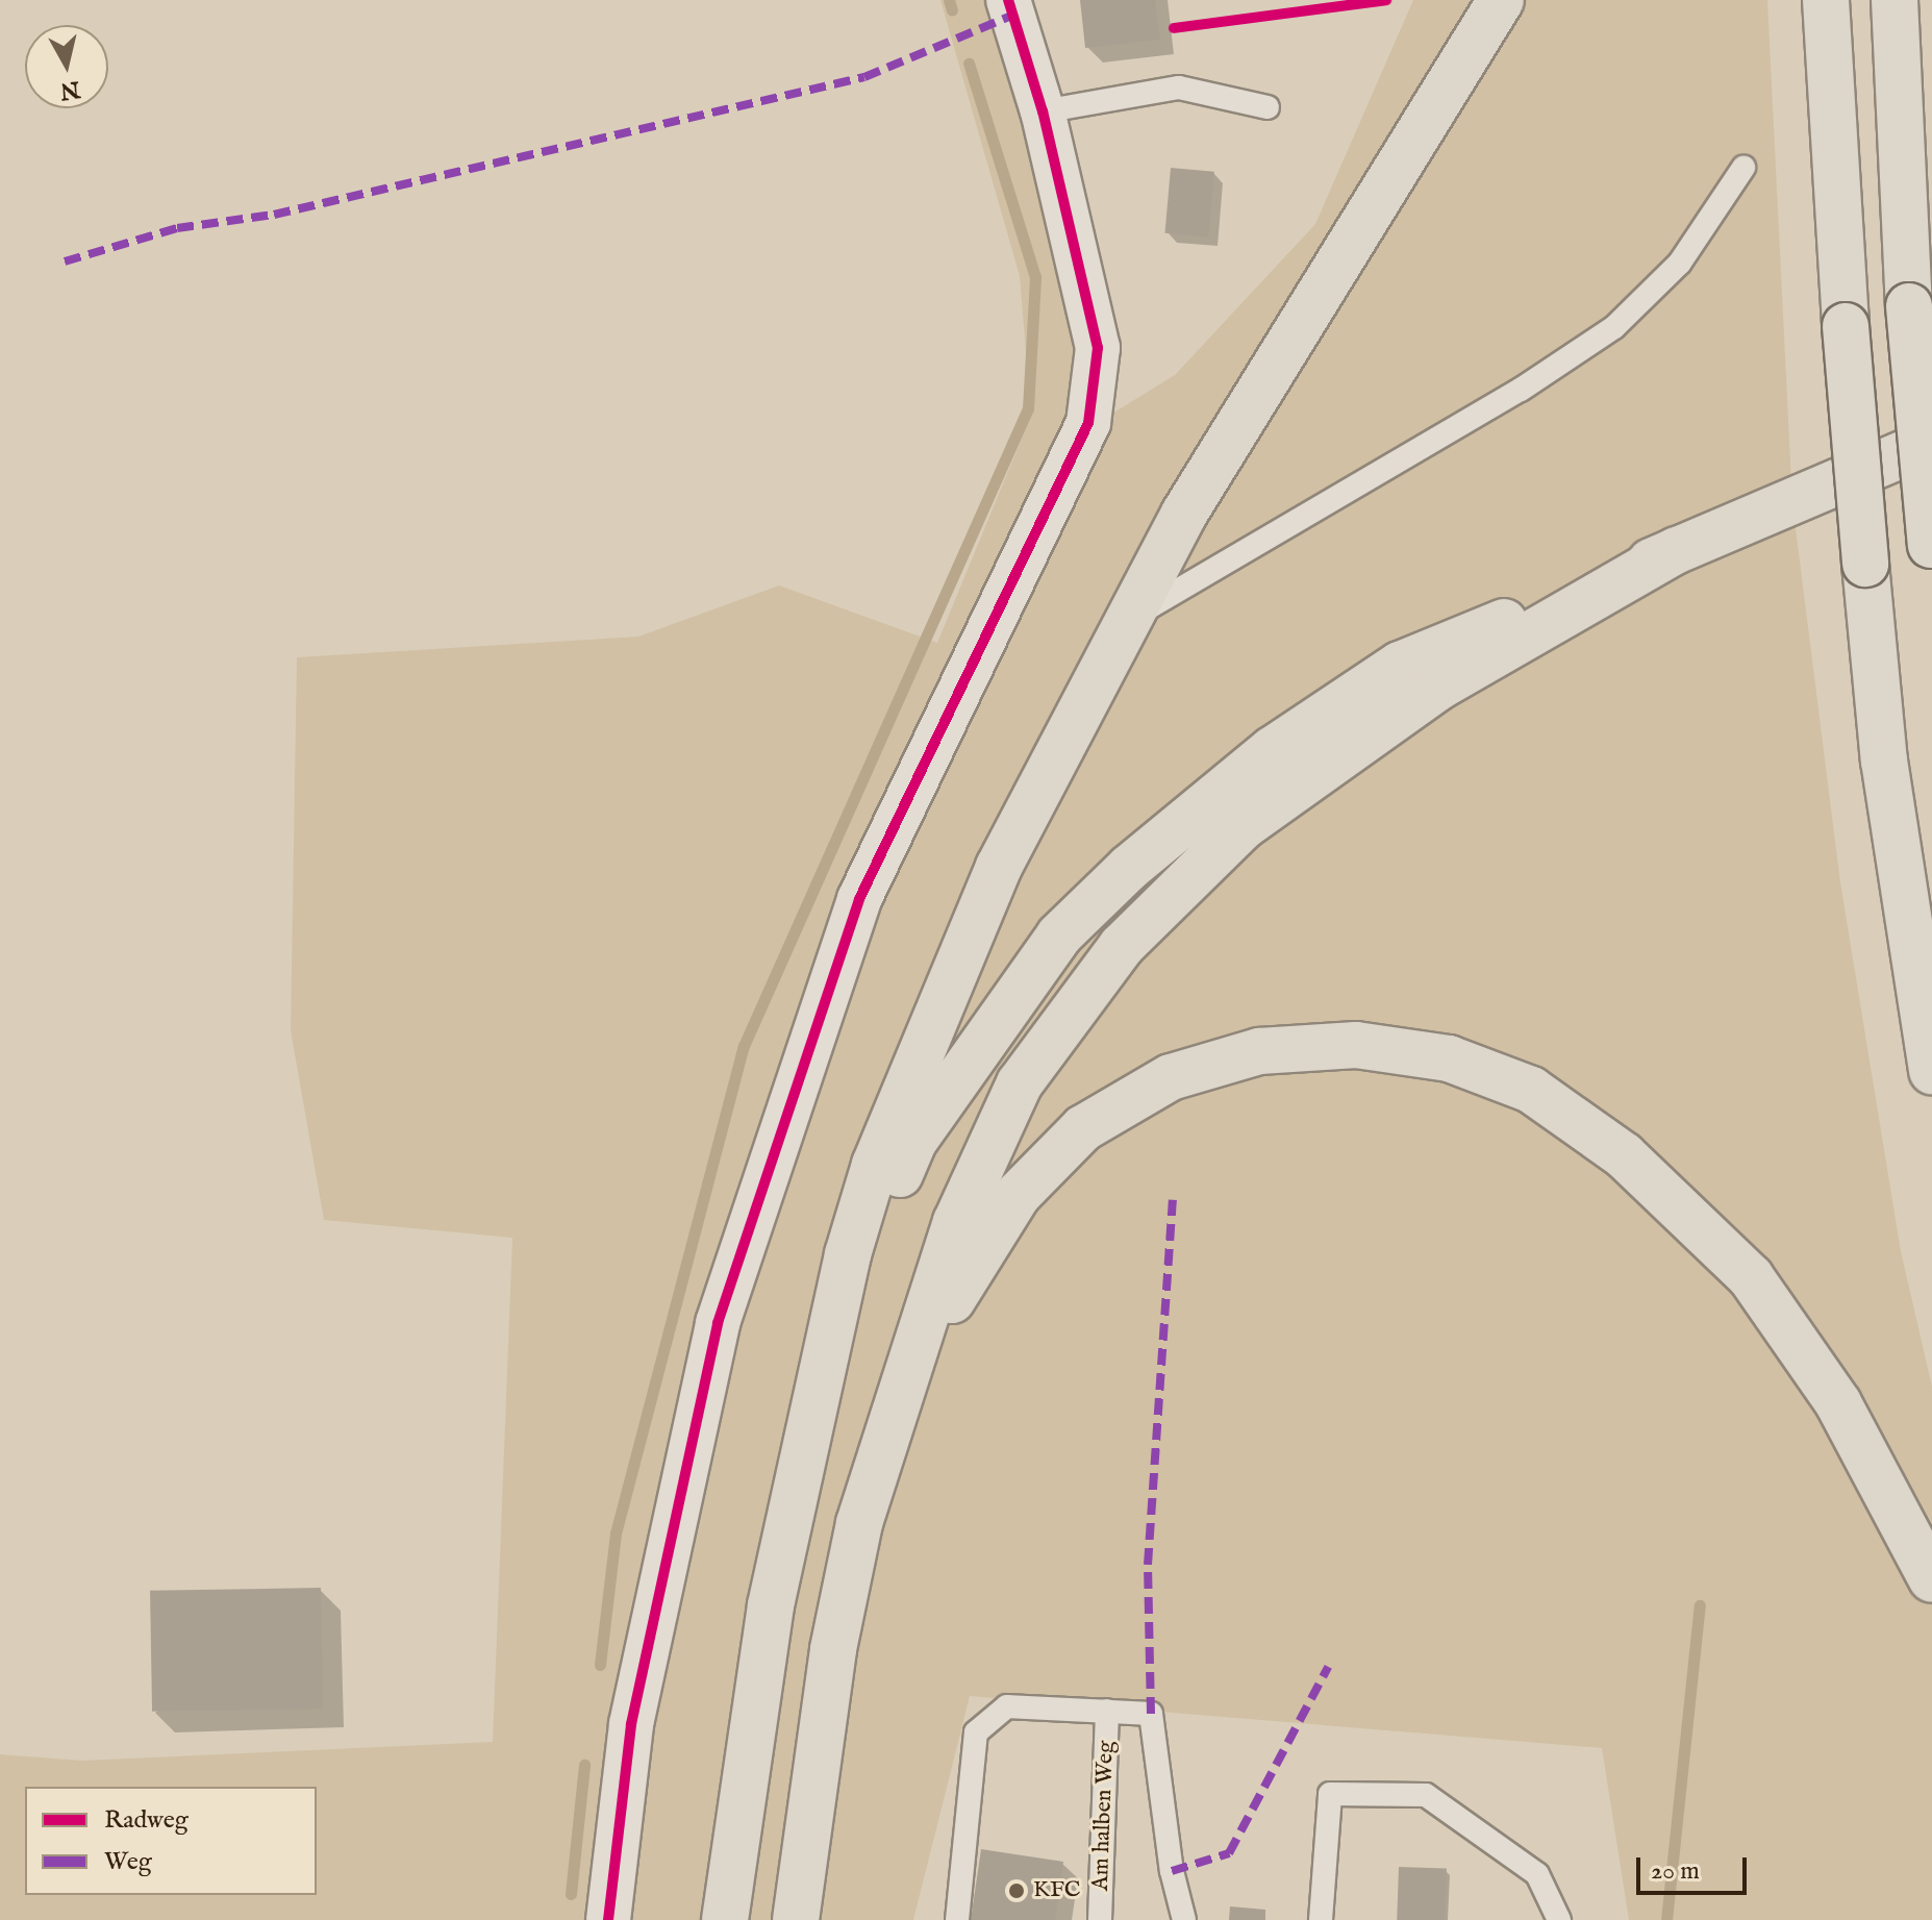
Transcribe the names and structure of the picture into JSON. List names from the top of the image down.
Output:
{
  "streets": {
    "lane": ["Am halben Weg"]
  },
  "places": ["KFC"],
  "legend": ["Radweg", "Weg"],
  "scale_bar": "20 m",
  "north": "bottom"
}
